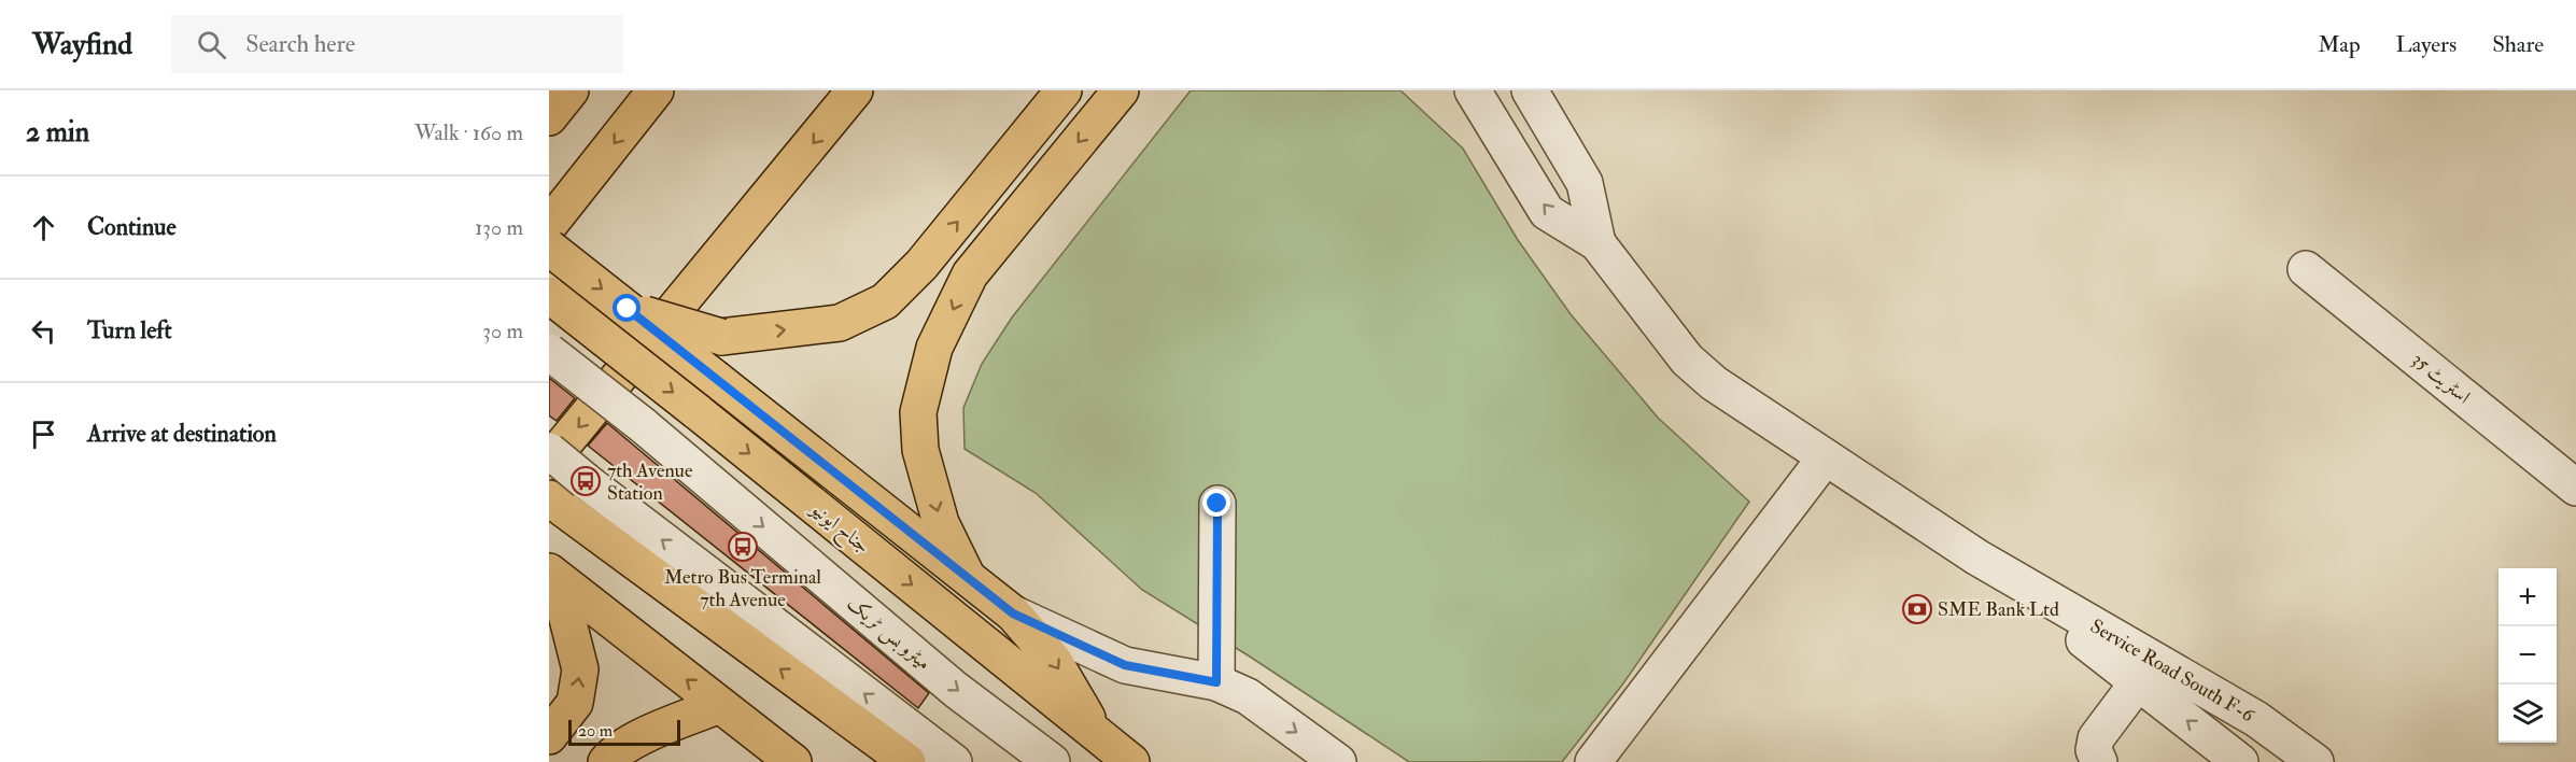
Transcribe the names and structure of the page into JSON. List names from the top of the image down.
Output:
{
  "streets": {
    "main road": ["جناح ایونیو"],
    "street": ["اسٹریٹ 35", "میٹرو بس ٹریک", "Service Road South F-6"]
  },
  "places": {
    "bus stop": ["7th Avenue Station", "Metro Bus Terminal 7th Avenue"],
    "bank": ["SME Bank Ltd"]
  },
  "scale_bar": "20 m",
  "page": {
    "header": "Wayfind",
    "search": "Search here",
    "nav": ["Map", "Layers", "Share"],
    "heading": ["2 min", "Walk · 160 m"],
    "list": [
      ["Continue", "130 m"],
      ["Turn left", "30 m"],
      "Arrive at destination"
    ],
    "map_buttons": ["+", "−"],
    "scale": "20 m"
  }
}
